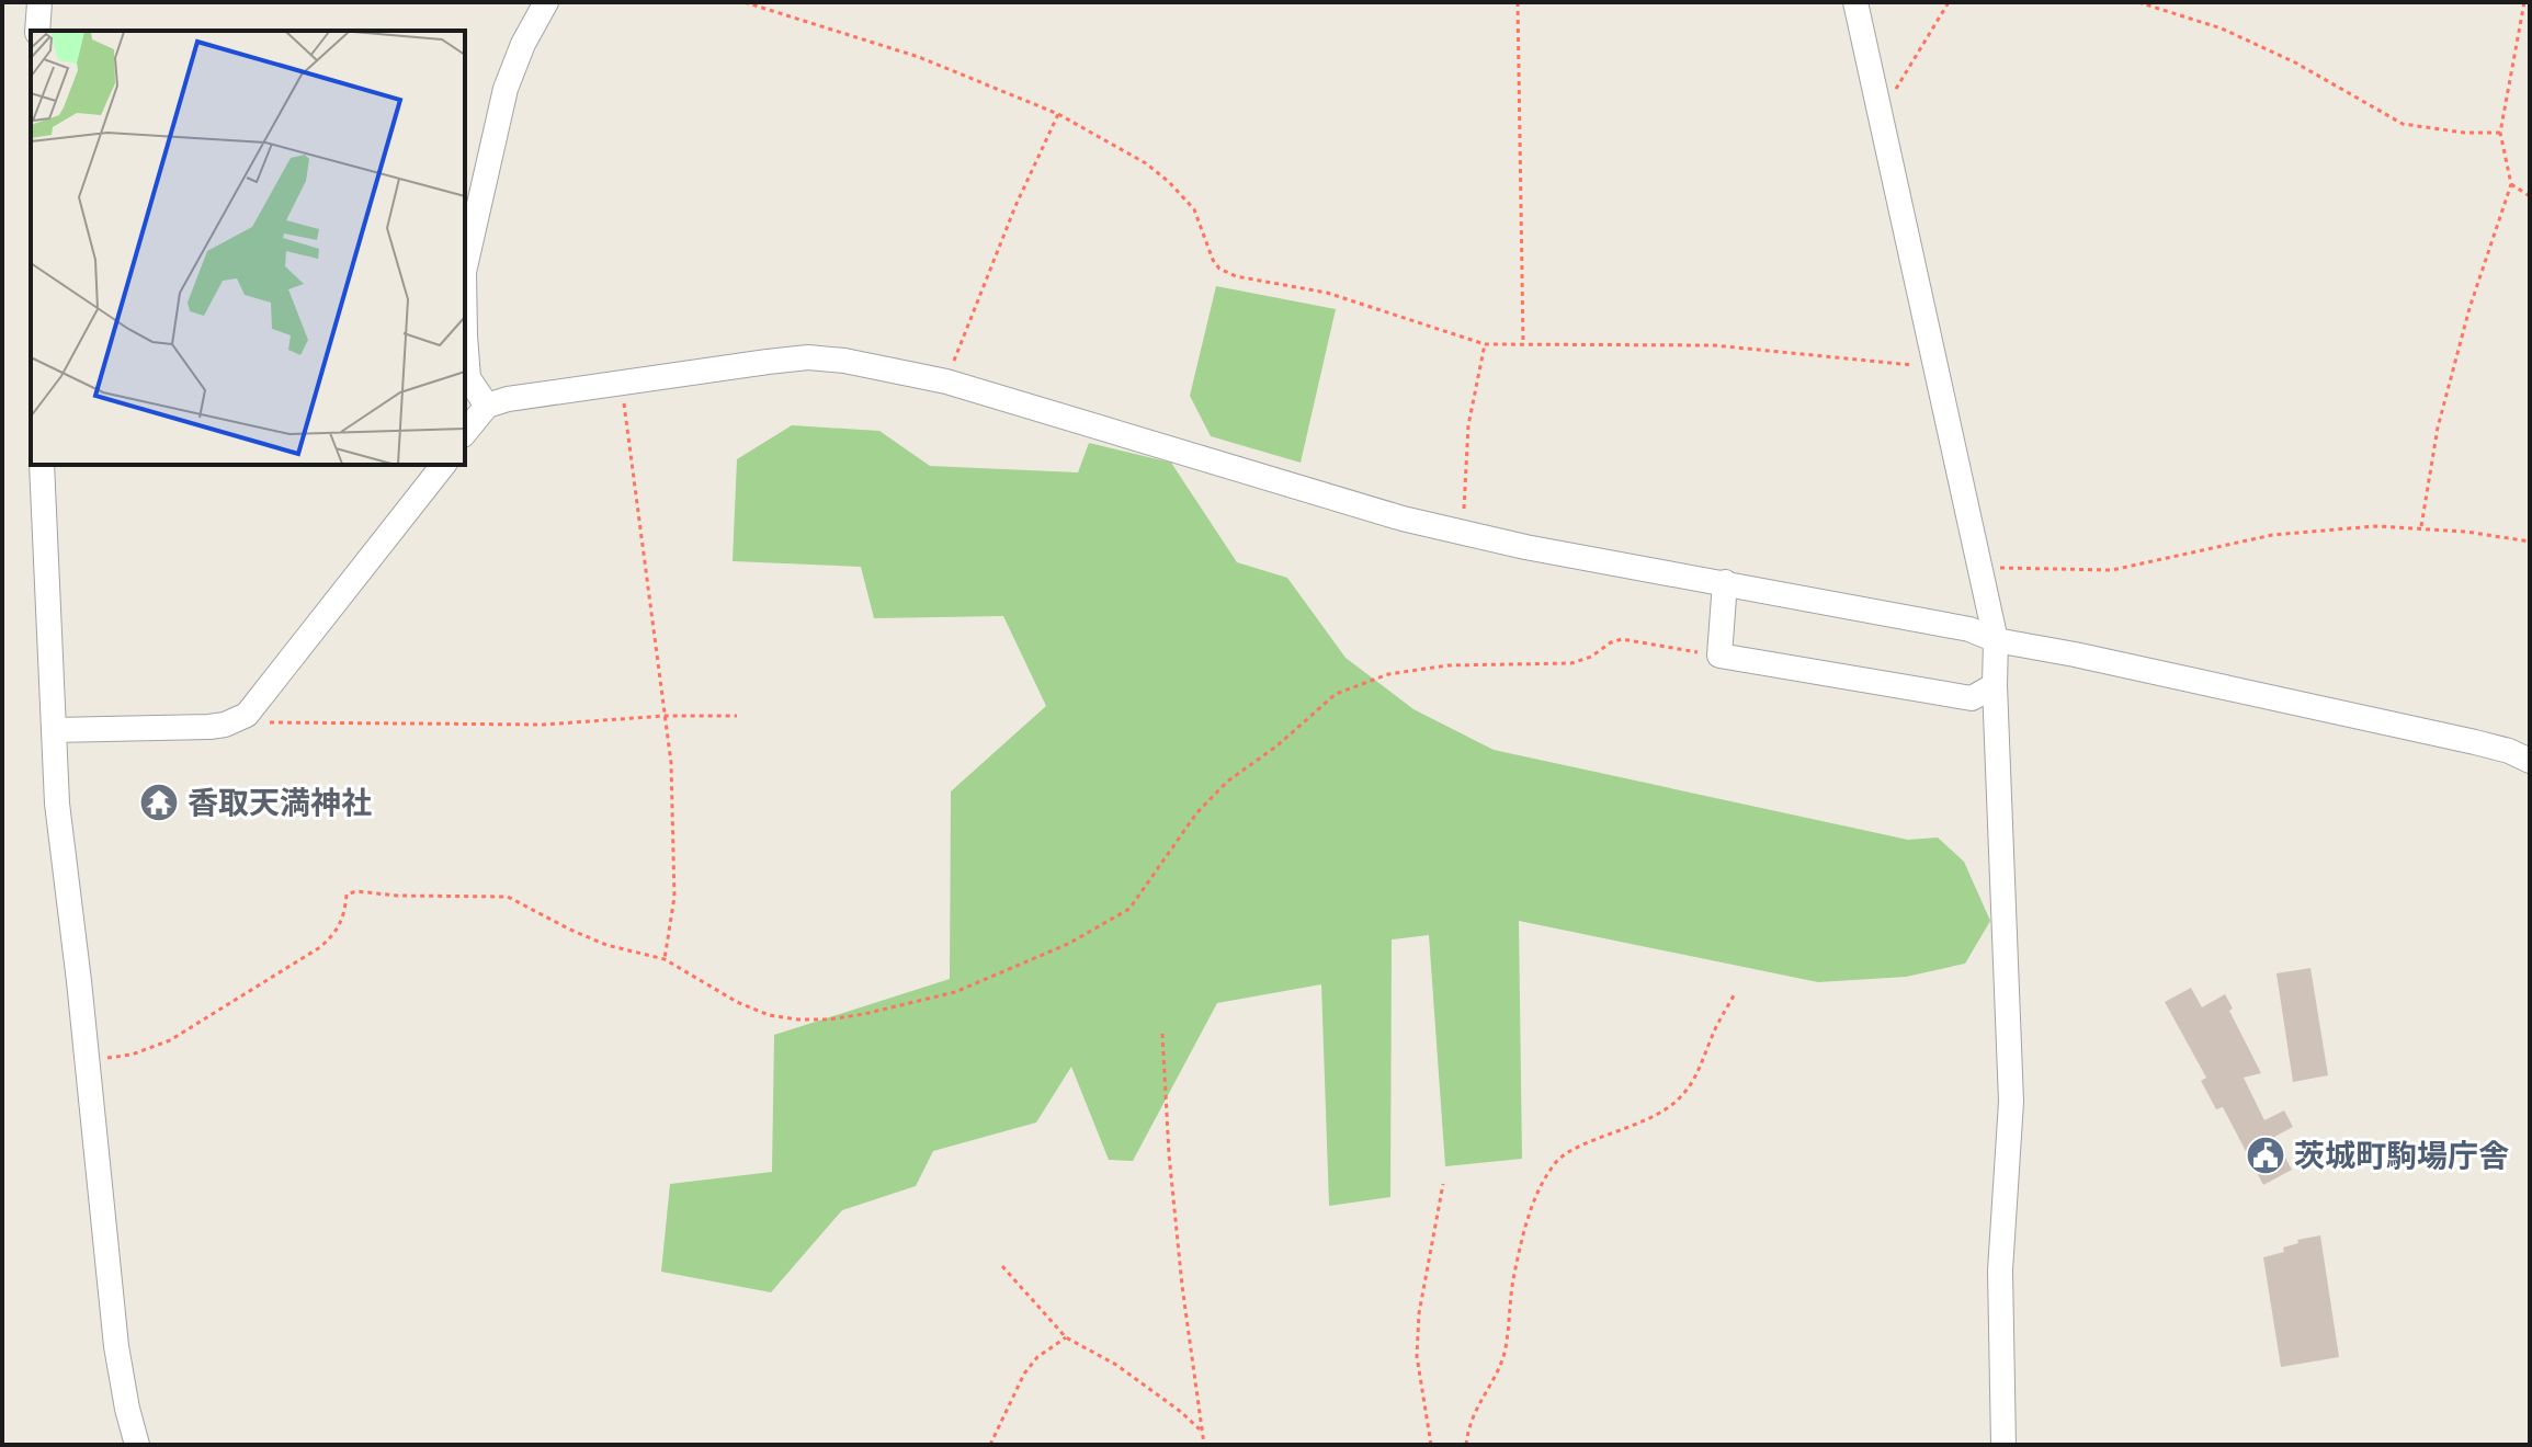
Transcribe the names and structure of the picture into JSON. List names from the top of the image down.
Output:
{
  "places": {
    "temple": ["香取天満神社"],
    "public building": ["茨城町駒場庁舎"]
  }
}
